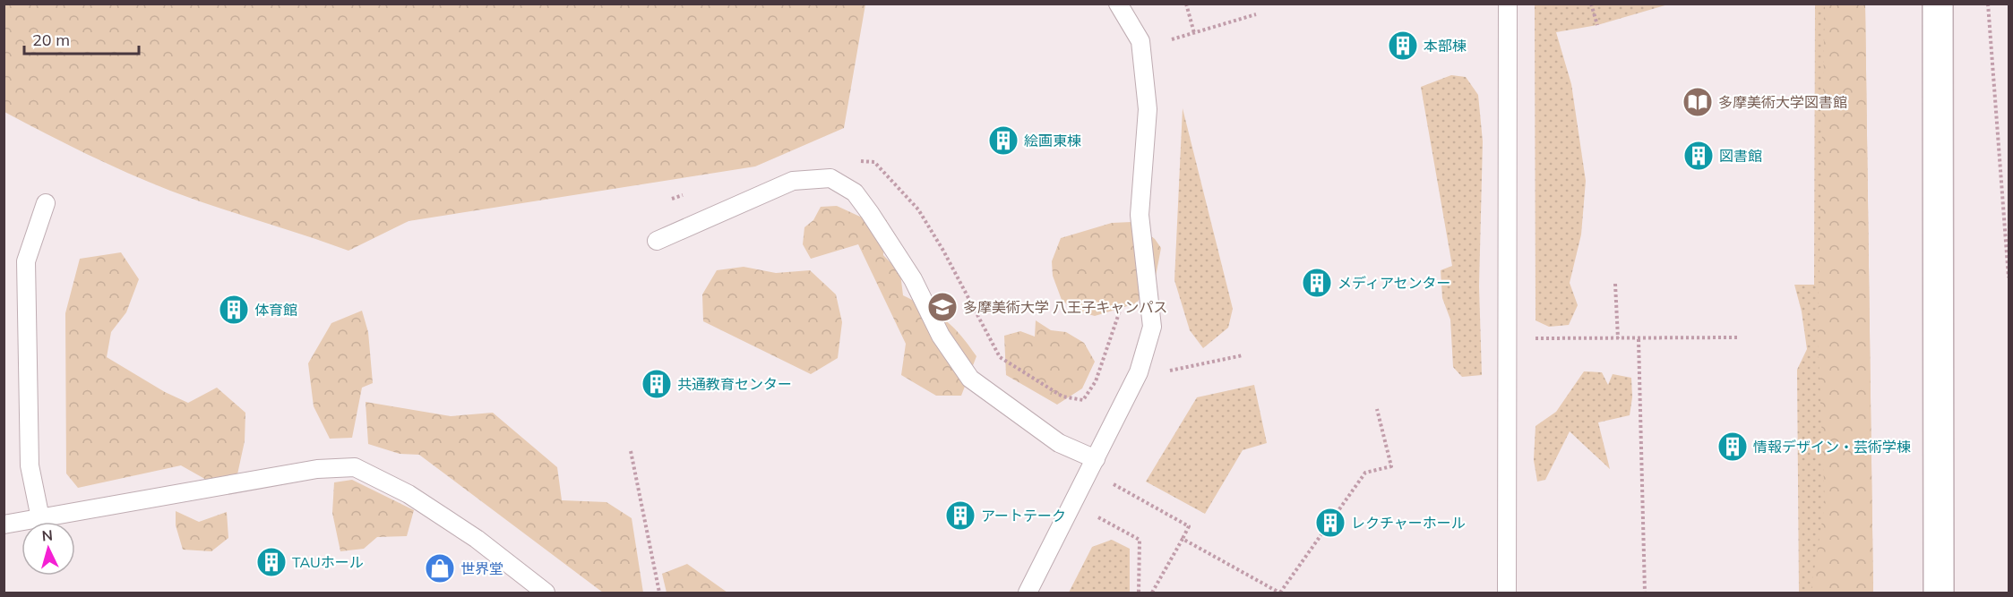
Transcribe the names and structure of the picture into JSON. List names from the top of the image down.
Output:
{
  "places": {
    "building": [
      "本部棟",
      "絵画東棟",
      "図書館",
      "メディアセンター",
      "体育館",
      "共通教育センター",
      "情報デザイン・芸術学棟",
      "アートテーク",
      "レクチャーホール",
      "TAUホール"
    ],
    "library": ["多摩美術大学図書館"],
    "school or university": ["多摩美術大学 八王子キャンパス"],
    "shop": ["世界堂"]
  },
  "scale_bar": "20 m",
  "north": "top"
}
